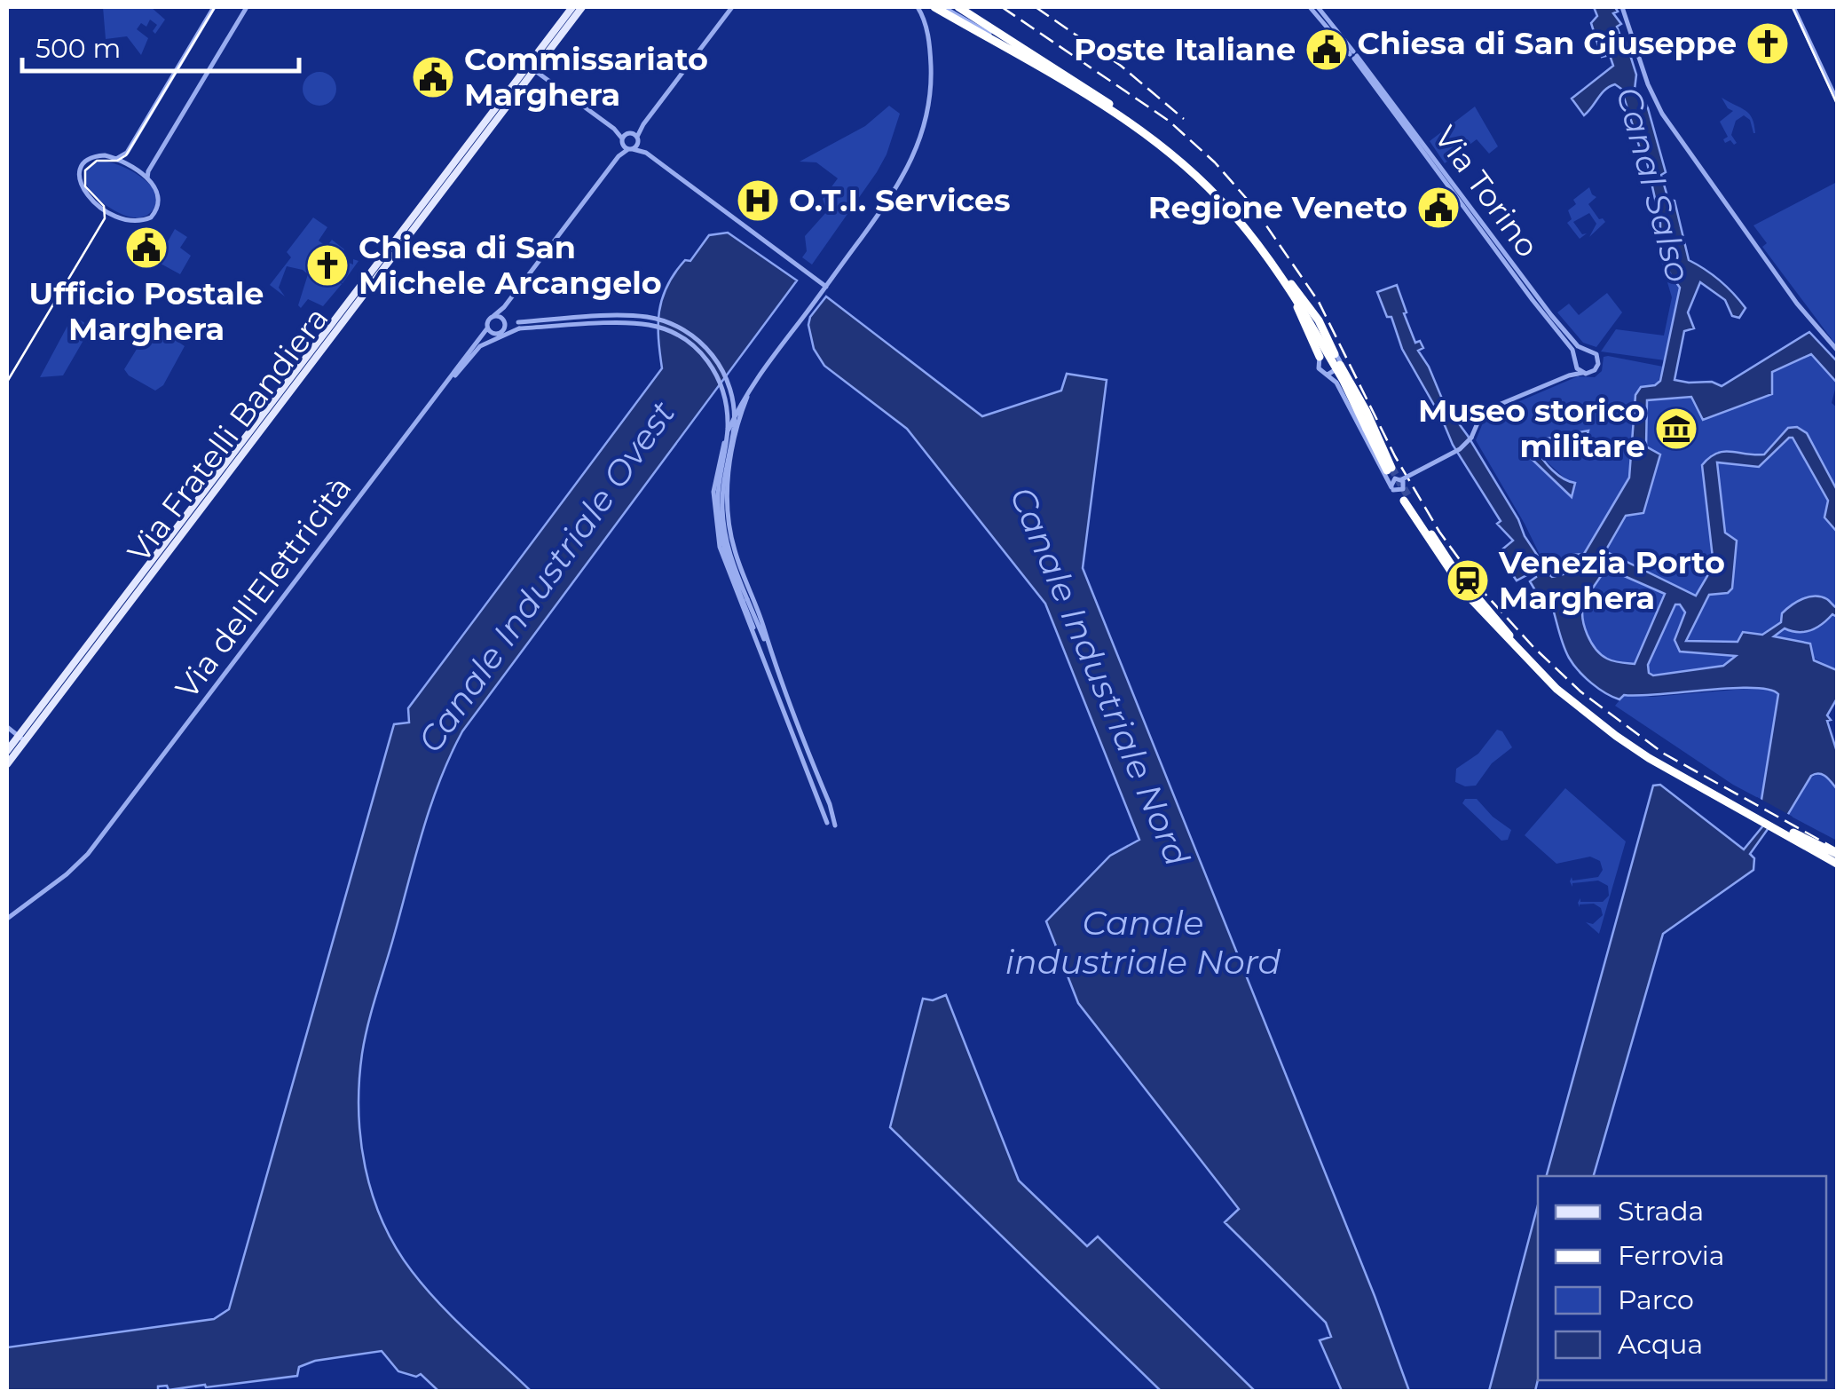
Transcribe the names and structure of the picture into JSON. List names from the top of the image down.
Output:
{
  "streets": {
    "main road": ["Via Fratelli Bandiera"],
    "street": ["Via Torino", "Via dell'Elettricità"]
  },
  "water": [
    "Canal Salso",
    "Canale Industriale Ovest",
    "Canale Industriale Nord",
    "Canale industriale Nord"
  ],
  "places": {
    "church": ["Chiesa di San Giuseppe", "Chiesa di San Michele Arcangelo"],
    "public building": [
      "Poste Italiane",
      "Commissariato Marghera",
      "Regione Veneto",
      "Ufficio Postale Marghera"
    ],
    "hospital": ["O.T.I. Services"],
    "museum": ["Museo storico militare"],
    "station": ["Venezia Porto Marghera"]
  },
  "legend": [
    "Strada",
    "Ferrovia",
    "Parco",
    "Acqua"
  ],
  "scale_bar": "500 m"
}
